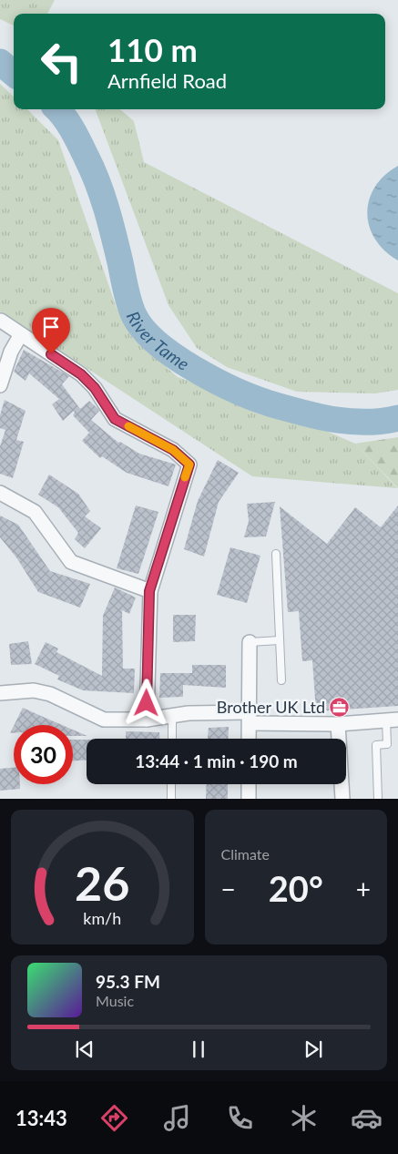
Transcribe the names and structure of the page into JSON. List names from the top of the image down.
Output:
{
  "water": ["River Tame"],
  "places": {
    "office": ["Brother UK Ltd"]
  },
  "page": {
    "turn": ["110 m", "Arnfield Road"],
    "limit": "30",
    "trip": "13:44 · 1 min · 190 m",
    "tile": "Climate",
    "heat": ["−", "20°", "+"],
    "song": ["95.3 FM", "Music"],
    "tabs": "13:43",
    "gauge": ["26", "km/h"]
  }
}
